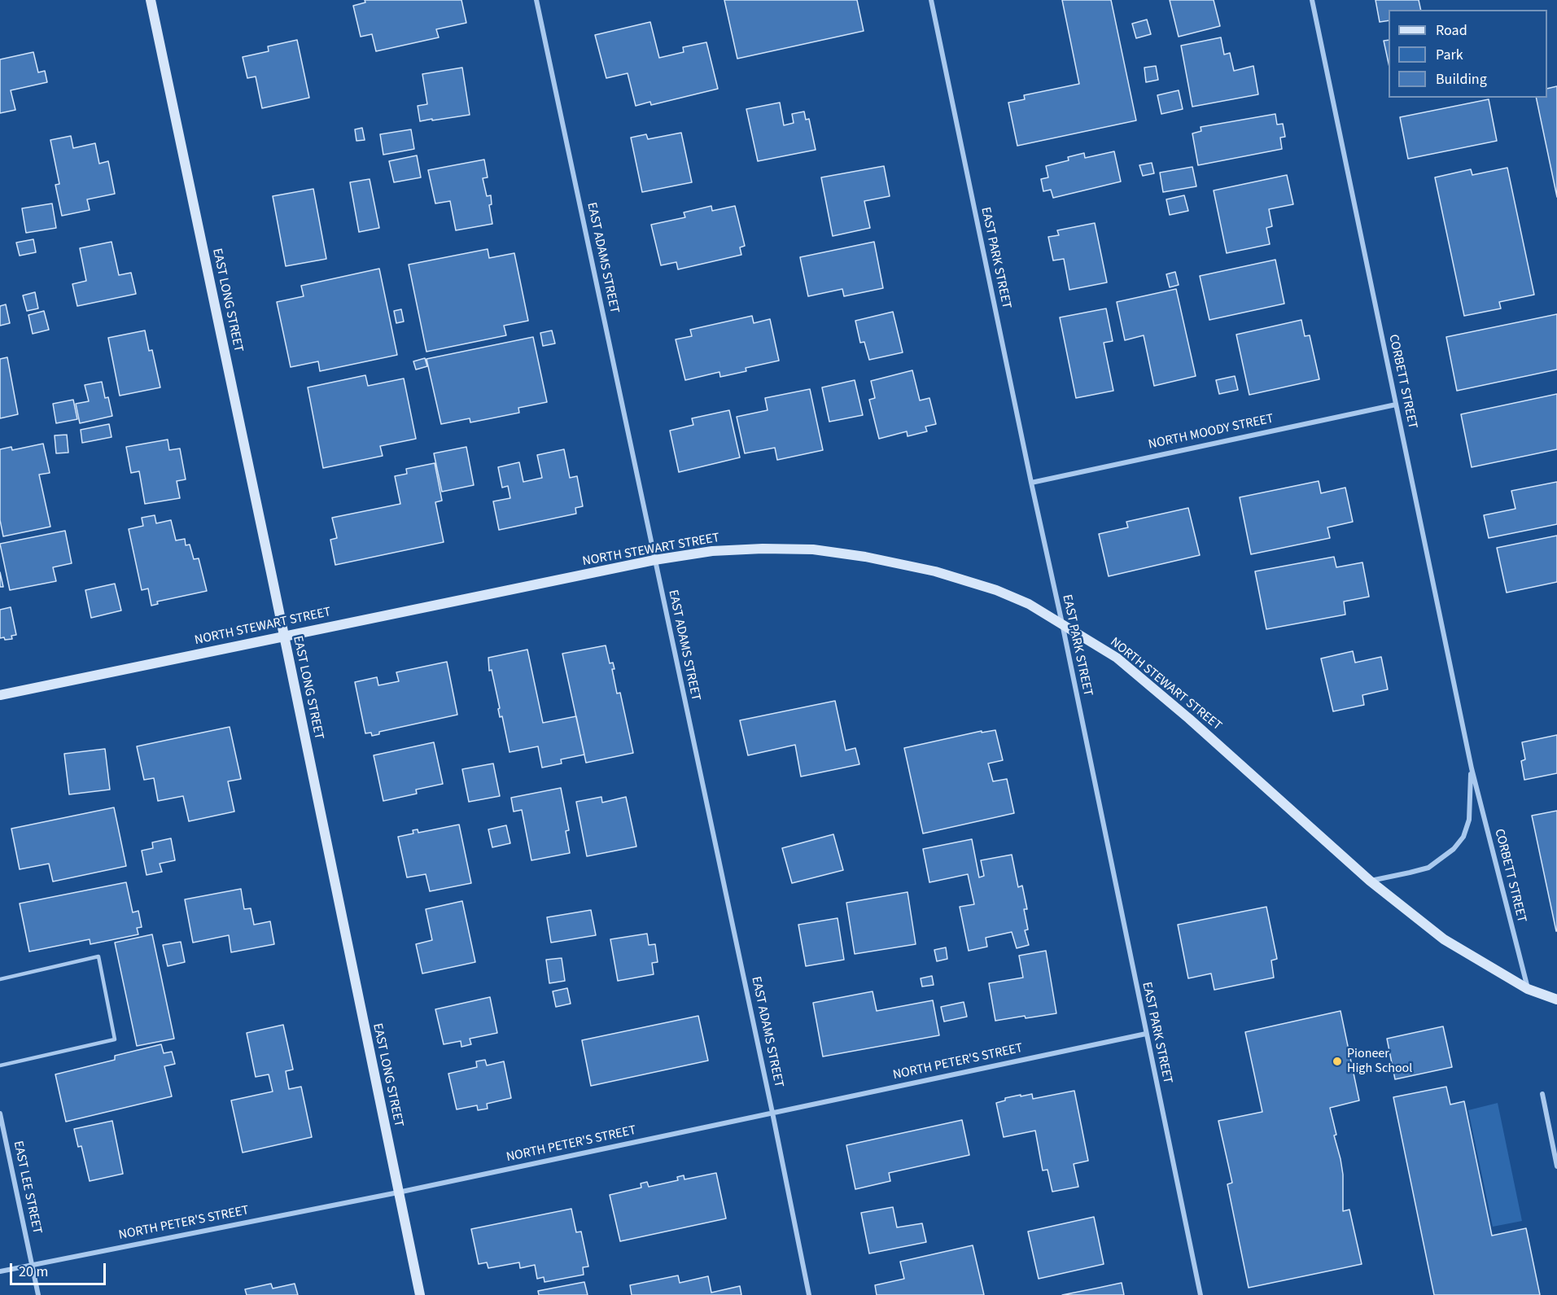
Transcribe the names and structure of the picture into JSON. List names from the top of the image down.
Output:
{
  "streets": {
    "street": [
      "EAST ADAMS STREET",
      "EAST PARK STREET",
      "EAST LONG STREET",
      "CORBETT STREET",
      "NORTH MOODY STREET",
      "NORTH STEWART STREET",
      "NORTH PETER'S STREET",
      "EAST LEE STREET"
    ]
  },
  "crossings": [
    ["EAST ADAMS STREET", "NORTH STEWART STREET"],
    ["EAST ADAMS STREET", "NORTH PETER'S STREET"],
    ["EAST PARK STREET", "NORTH MOODY STREET"],
    ["EAST PARK STREET", "NORTH STEWART STREET"],
    ["EAST PARK STREET", "NORTH PETER'S STREET"],
    ["EAST LONG STREET", "NORTH STEWART STREET"],
    ["EAST LONG STREET", "NORTH PETER'S STREET"],
    ["CORBETT STREET", "NORTH MOODY STREET"],
    ["CORBETT STREET", "NORTH STEWART STREET"],
    ["NORTH PETER'S STREET", "EAST LEE STREET"]
  ],
  "places": ["Pioneer High School"],
  "legend": ["Road", "Park", "Building"],
  "scale_bar": "20 m"
}
